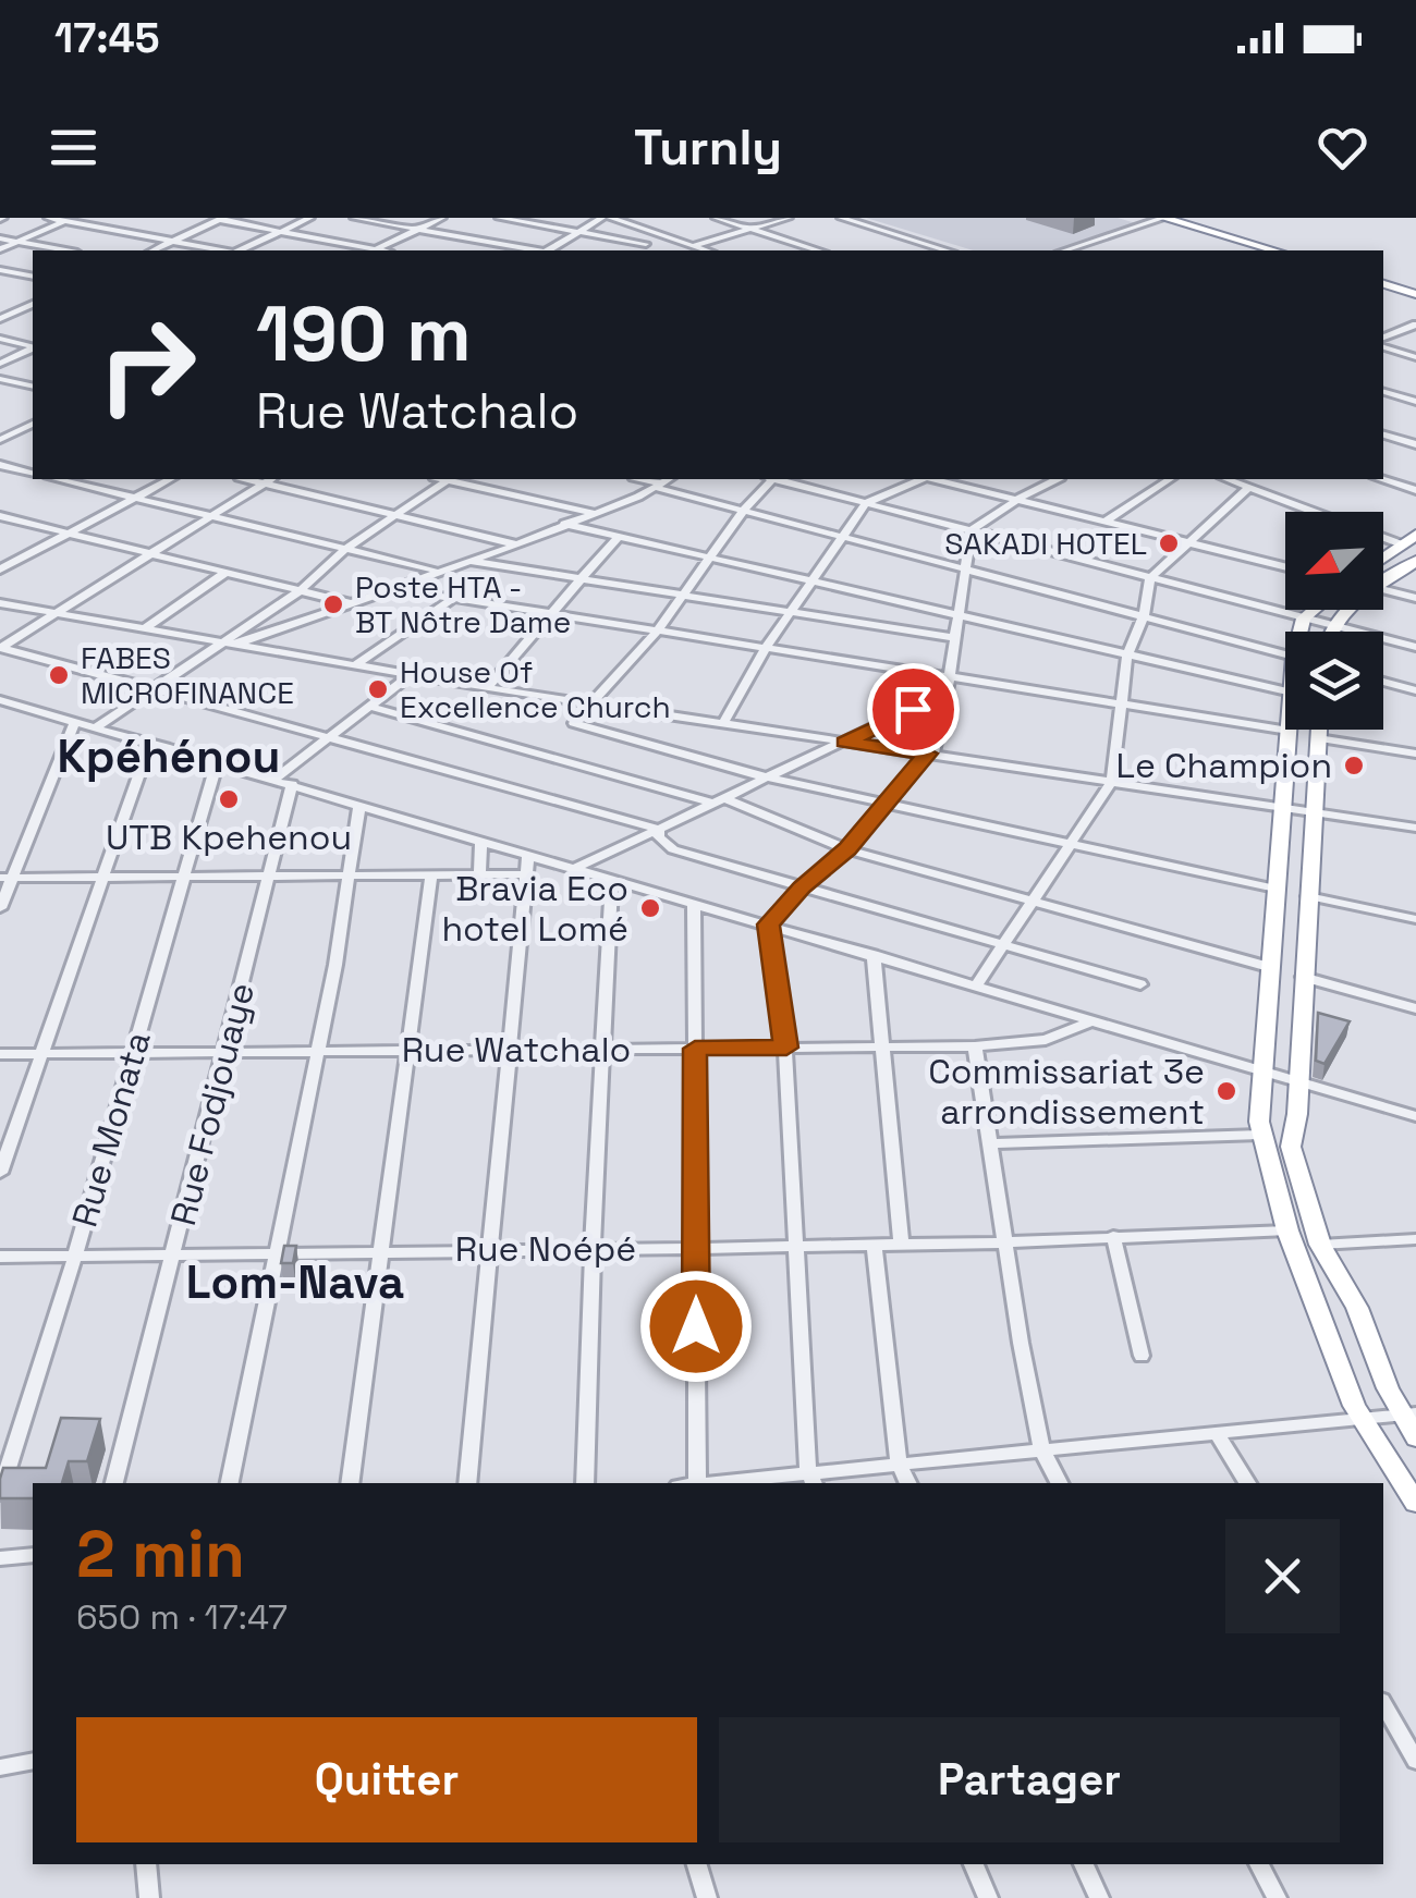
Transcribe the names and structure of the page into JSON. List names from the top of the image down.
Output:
{
  "streets": {
    "street": [
      "Rue Watchalo",
      "Rue Fodjouaye",
      "Rue Monata",
      "Rue Noépé"
    ]
  },
  "crossings": [
    ["Rue Watchalo", "Rue Fodjouaye"],
    ["Rue Watchalo", "Rue Monata"],
    ["Rue Fodjouaye", "Rue Noépé"],
    ["Rue Monata", "Rue Noépé"]
  ],
  "districts": ["Kpéhénou", "Lom-Nava"],
  "places": [
    "SAKADI HOTEL",
    "Poste HTA - BT Nôtre Dame",
    "FABES MICROFINANCE",
    "House Of Excellence Church",
    "Le Champion",
    "UTB Kpehenou",
    "Bravia Eco hotel Lomé",
    "Commissariat 3e arrondissement"
  ],
  "north": "bottom left",
  "page": {
    "status": "17:45",
    "header": "Turnly",
    "turn": ["190 m", "Rue Watchalo"],
    "heading": ["2 min", "650 m · 17:47"],
    "buttons": ["Quitter", "Partager"]
  }
}
